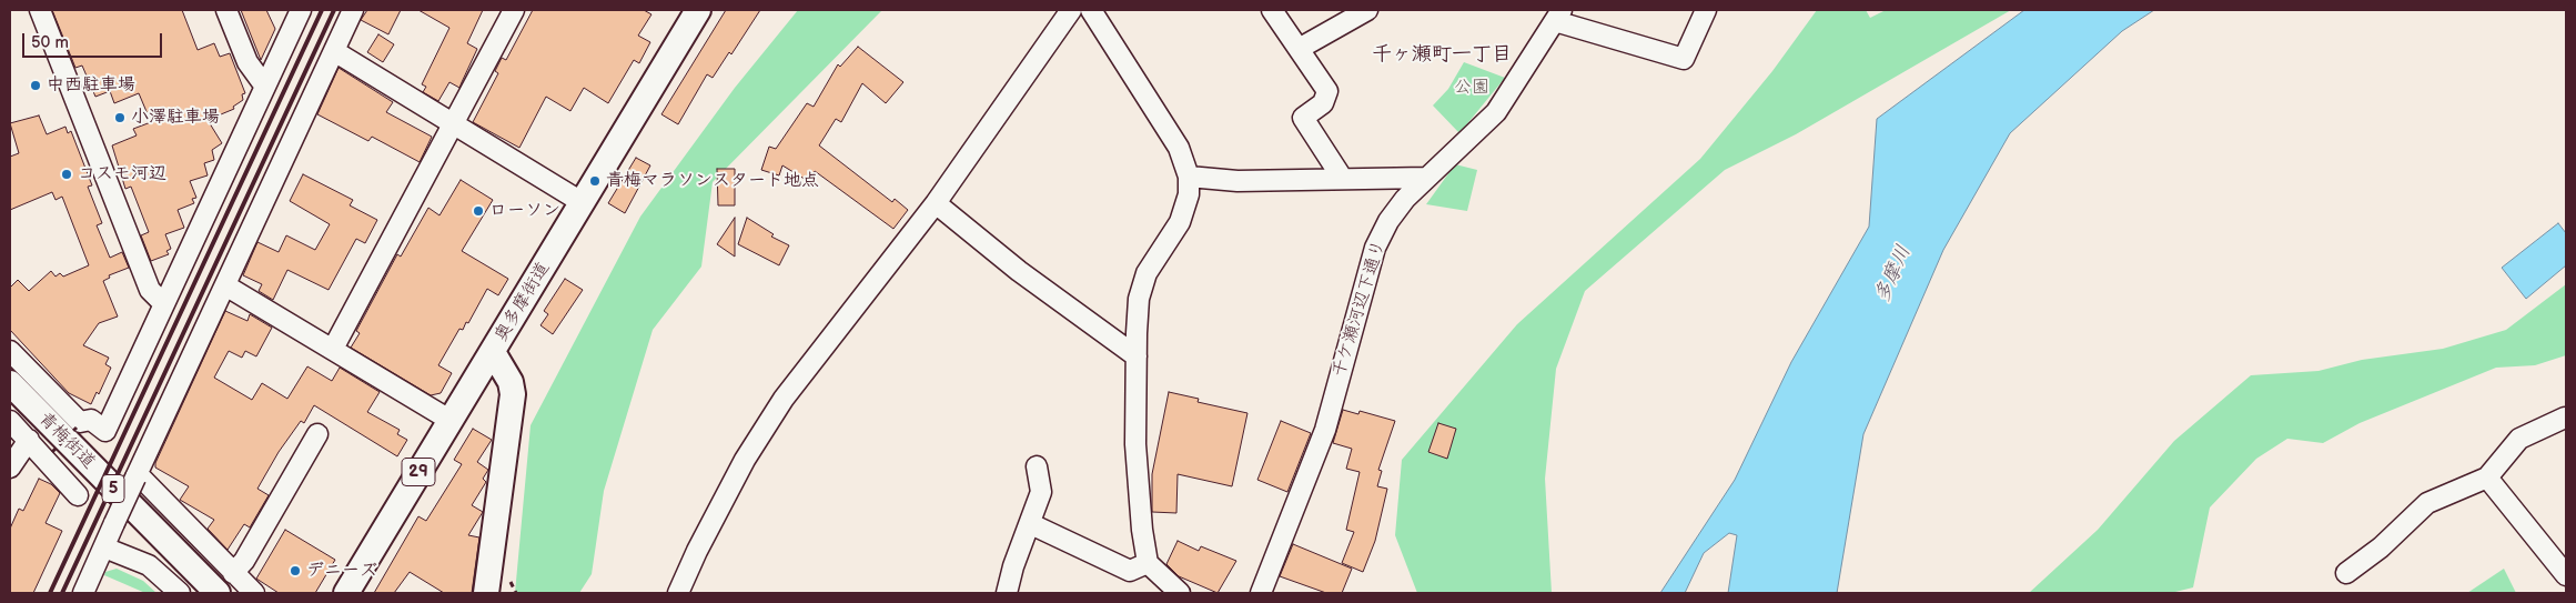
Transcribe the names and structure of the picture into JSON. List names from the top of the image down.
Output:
{
  "streets": {
    "main road": [
      "奥多摩街道",
      "青梅街道",
      "29",
      "5"
    ],
    "street": ["千ケ瀬河辺下通り"]
  },
  "districts": ["千ヶ瀬町一丁目"],
  "water": ["多摩川"],
  "parks": ["公園"],
  "places": [
    "中西駐車場",
    "小澤駐車場",
    "コスモ河辺",
    "青梅マラソンスタート地点",
    "ローソン",
    "デニーズ"
  ],
  "scale_bar": "50 m"
}
